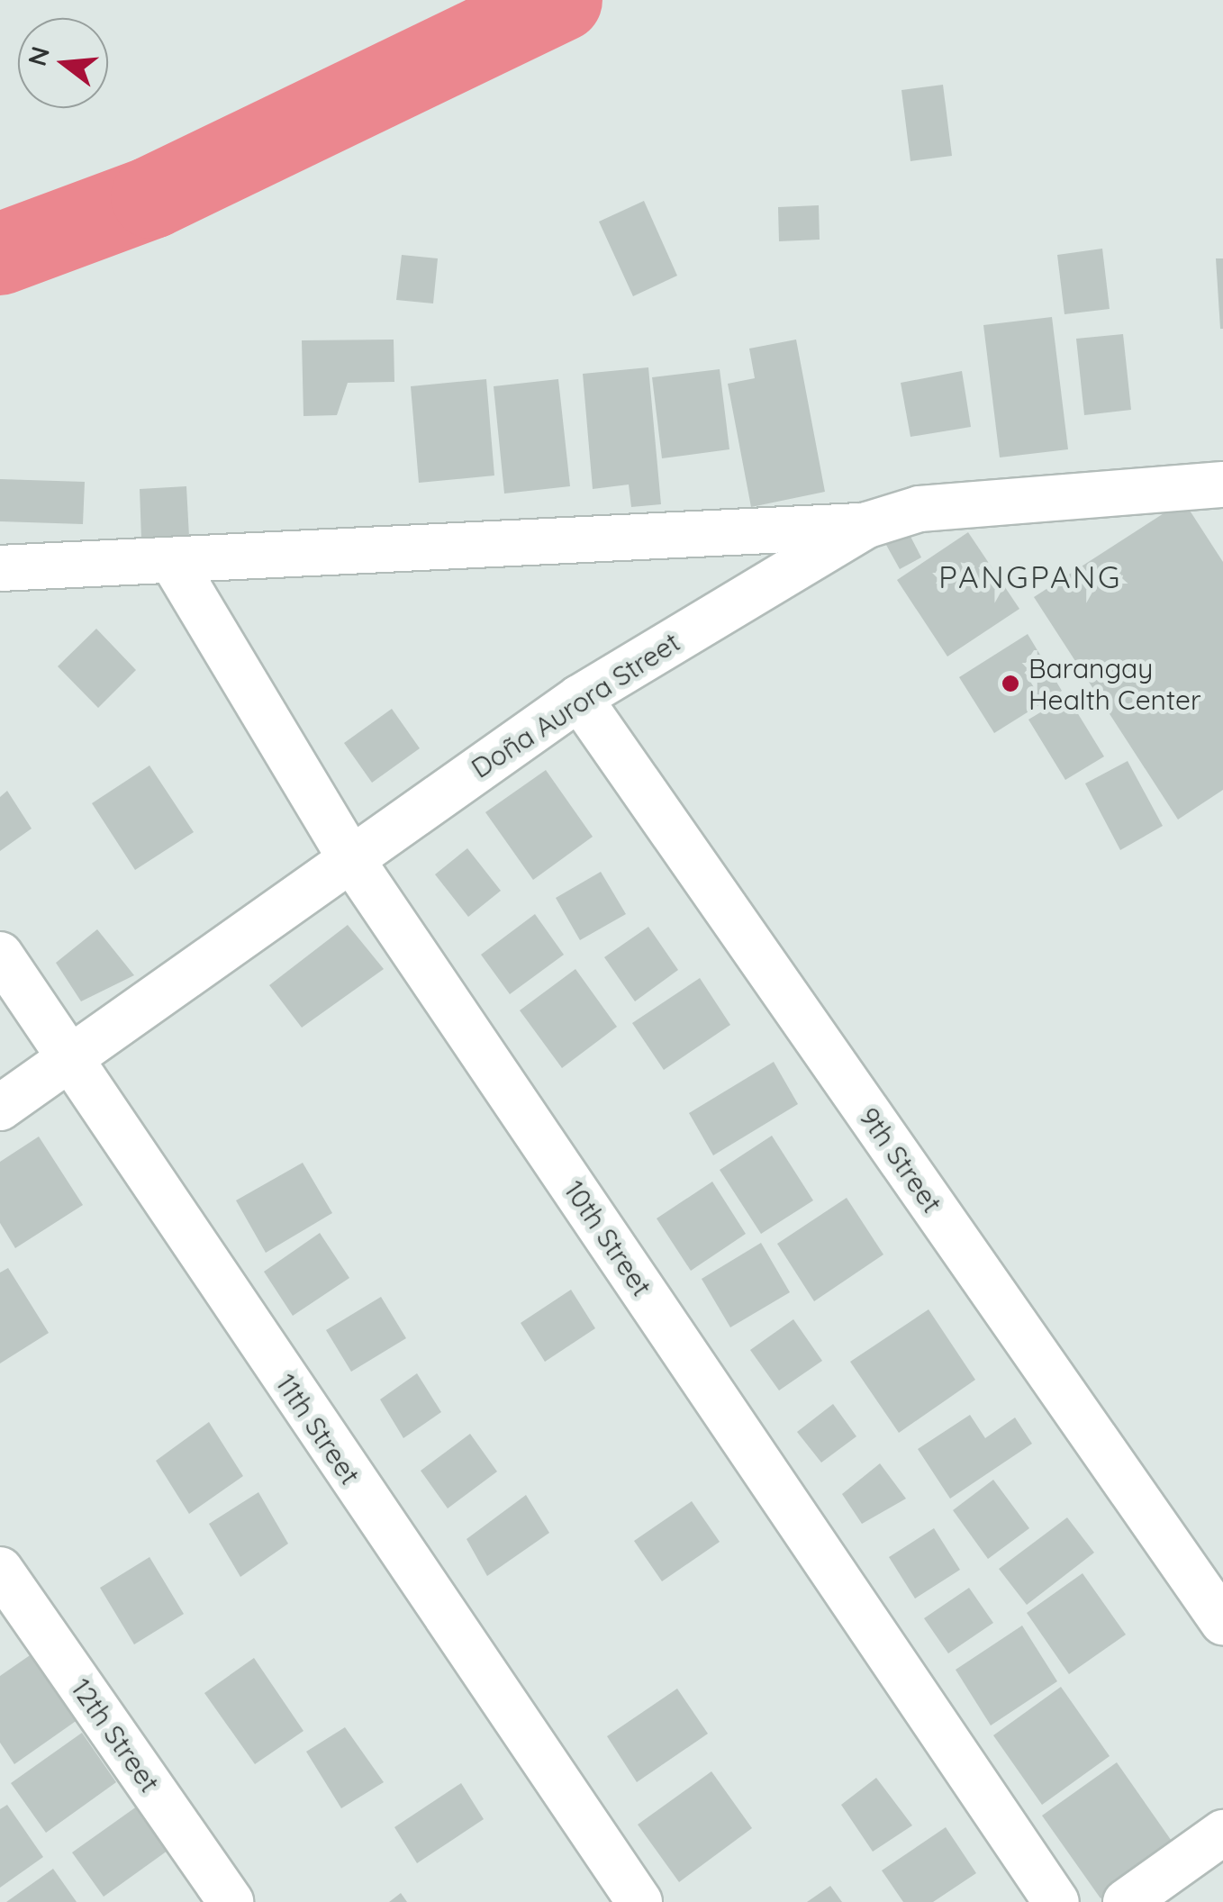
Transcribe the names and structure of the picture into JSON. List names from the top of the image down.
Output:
{
  "streets": {
    "street": [
      "Doña Aurora Street",
      "9th Street",
      "10th Street",
      "11th Street",
      "12th Street"
    ]
  },
  "crossings": [
    ["Doña Aurora Street", "9th Street"],
    ["Doña Aurora Street", "10th Street"],
    ["Doña Aurora Street", "11th Street"]
  ],
  "districts": ["PANGPANG"],
  "places": ["Barangay Health Center"],
  "north": "left"
}
